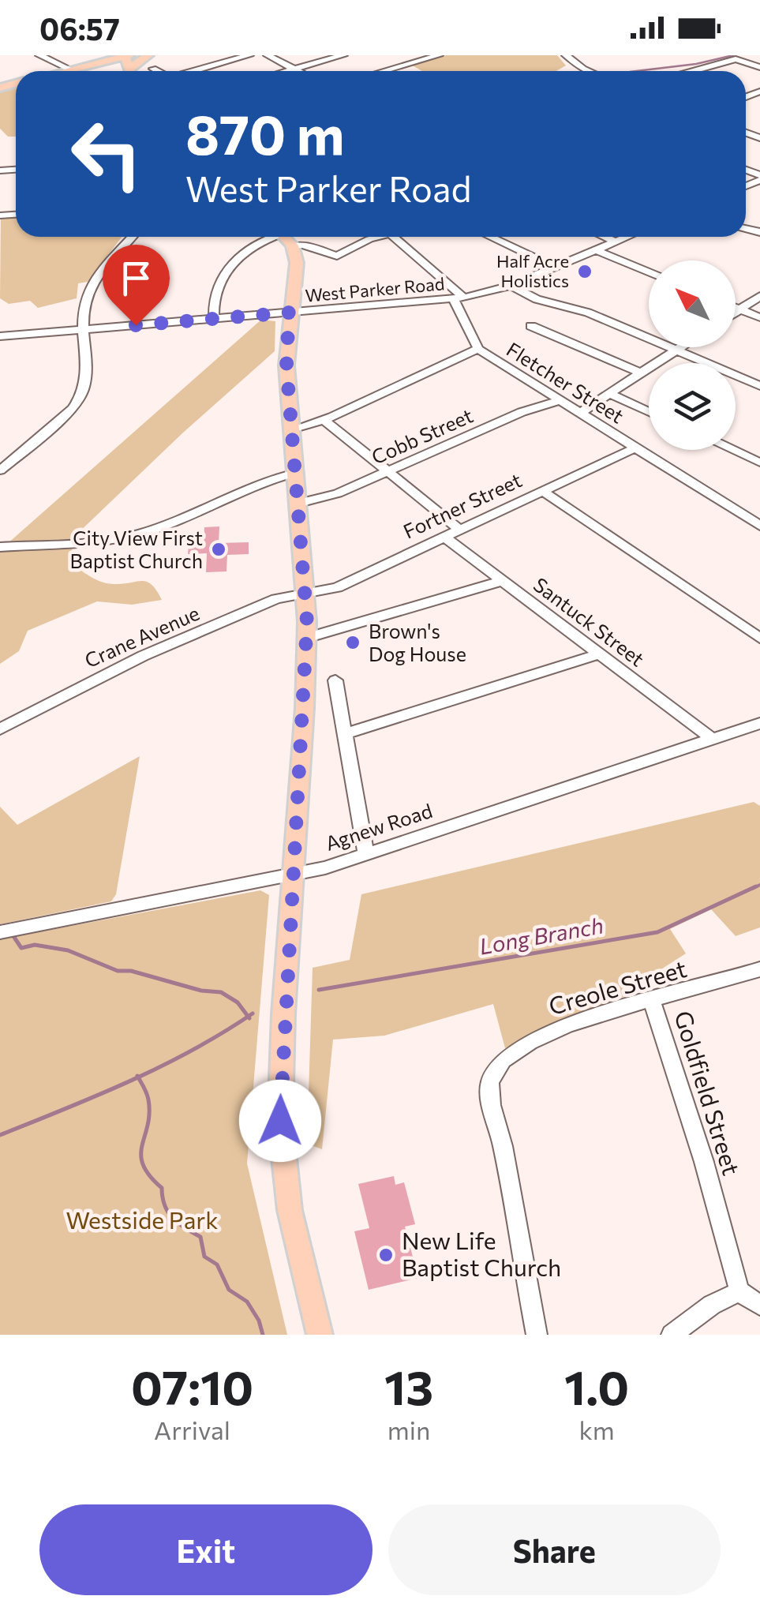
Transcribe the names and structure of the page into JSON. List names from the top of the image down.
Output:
{
  "streets": {
    "street": [
      "West Parker Road",
      "Fletcher Street",
      "Cobb Street",
      "Fortner Street",
      "Santuck Street",
      "Crane Avenue",
      "Agnew Road",
      "Creole Street",
      "Goldfield Street"
    ]
  },
  "crossings": [
    ["West Parker Road", "Fletcher Street"],
    ["Fletcher Street", "Cobb Street"],
    ["Fletcher Street", "Fortner Street"],
    ["Fortner Street", "Santuck Street"],
    ["Fortner Street", "Crane Avenue"],
    ["Santuck Street", "Agnew Road"],
    ["Creole Street", "Goldfield Street"]
  ],
  "water": ["Long Branch"],
  "parks": ["Westside Park"],
  "places": [
    "Half Acre Holistics",
    "City View First Baptist Church",
    "Brown's Dog House",
    "New Life Baptist Church"
  ],
  "north": "top left",
  "page": {
    "status": "06:57",
    "turn": ["870 m", "West Parker Road"],
    "eta": [
      "07:10",
      "Arrival",
      "13",
      "min",
      "1.0",
      "km"
    ],
    "buttons": ["Exit", "Share"]
  }
}
